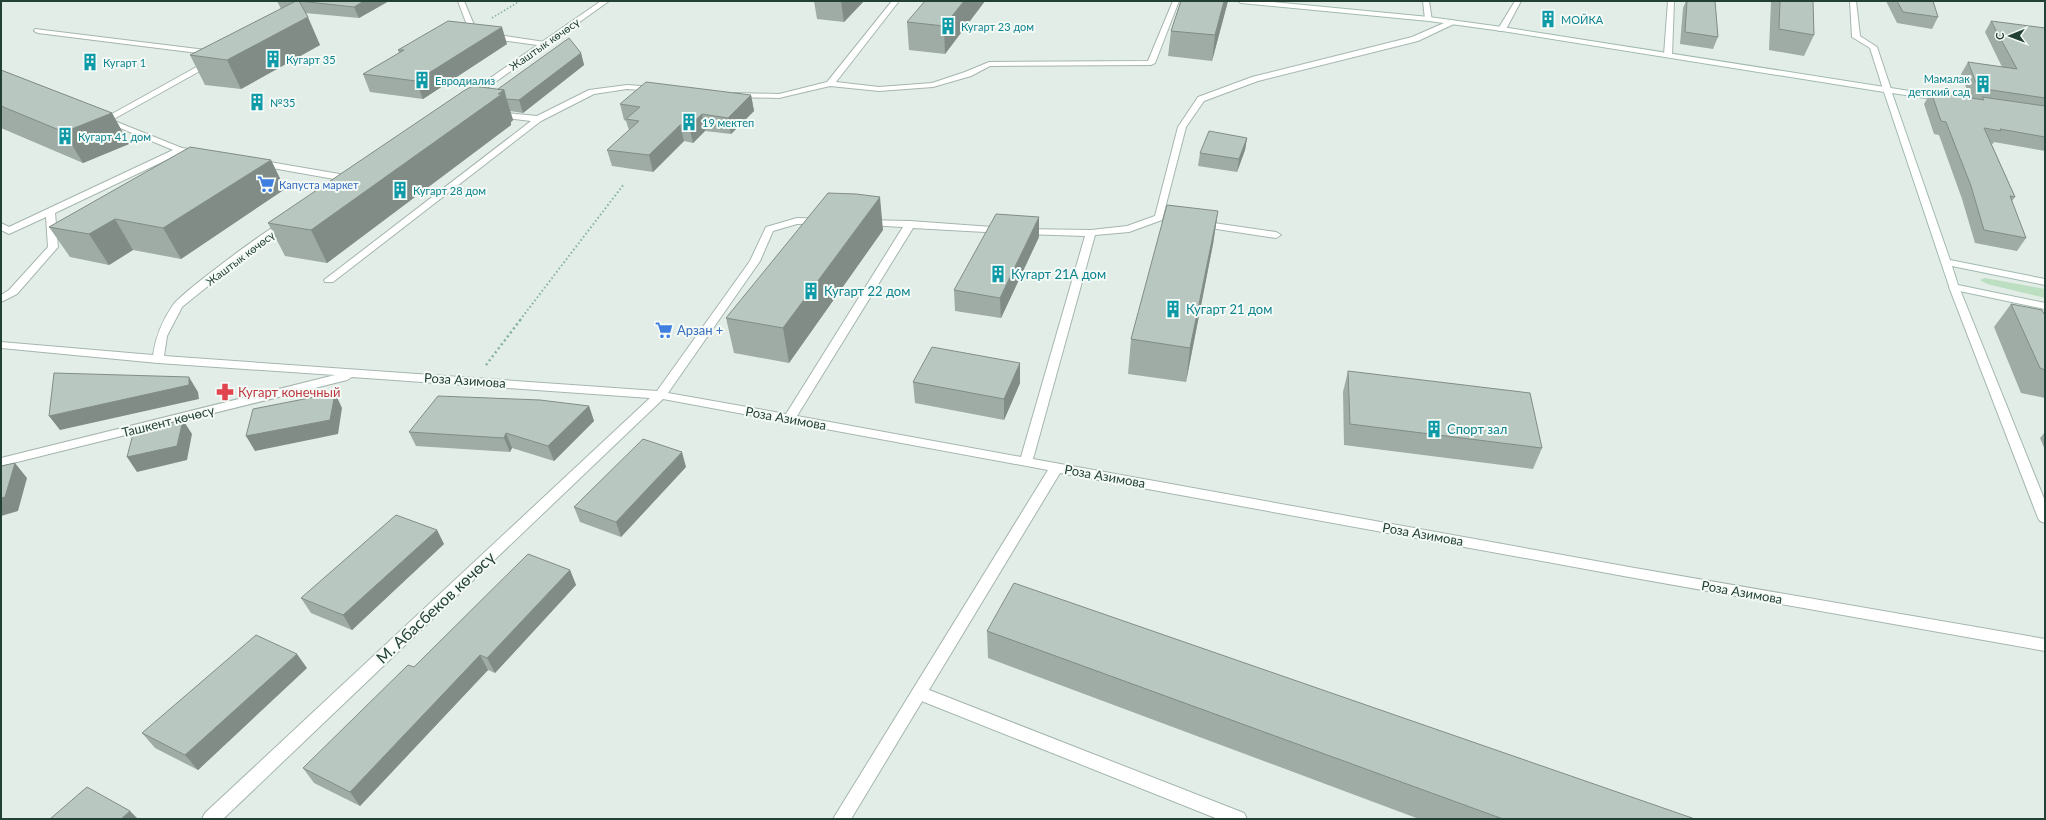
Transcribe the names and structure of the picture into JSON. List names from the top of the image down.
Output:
{
  "streets": {
    "street": [
      "Жаштык көчөсү",
      "Роза Азимова",
      "Ташкент көчөсү",
      "М. Абасбеков көчөсү"
    ]
  },
  "crossings": [
    ["Жаштык көчөсү", "Роза Азимова"],
    ["Роза Азимова", "Ташкент көчөсү"],
    ["Роза Азимова", "М. Абасбеков көчөсү"]
  ],
  "places": {
    "building": [
      "МОЙКА",
      "Кугарт 23 дом",
      "Кугарт 35",
      "Кугарт 1",
      "Евродиализ",
      "Мамалак детский сад",
      "№35",
      "19 мектеп",
      "Кугарт 41 дом",
      "Кугарт 28 дом",
      "Кугарт 21А дом",
      "Кугарт 22 дом",
      "Кугарт 21 дом",
      "Спорт зал"
    ],
    "supermarket": ["Капуста маркет", "Арзан +"],
    "pharmacy": ["Кугарт конечный"]
  },
  "north": "left"
}
